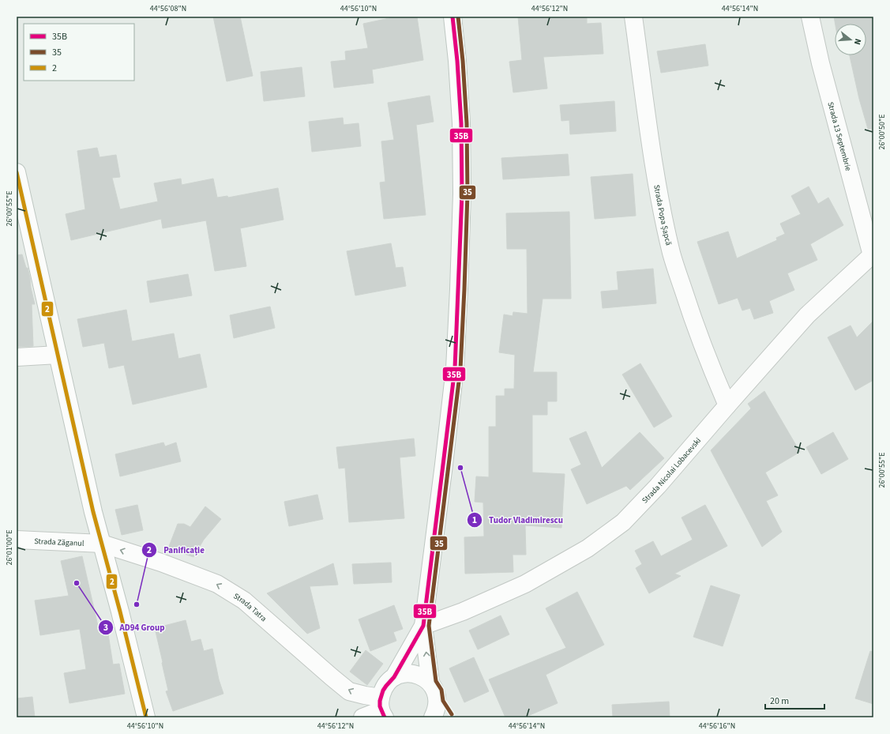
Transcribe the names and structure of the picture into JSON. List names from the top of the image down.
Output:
{
  "streets": {
    "street": [
      "Strada 13 Septembrie",
      "Strada Popa Șapcă",
      "Strada Nicolai Lobacevski",
      "Strada Zăganul",
      "Strada Tatra"
    ]
  },
  "crossings": [
    ["Strada 13 Septembrie", "Strada Nicolai Lobacevski"],
    ["Strada Popa Șapcă", "Strada Nicolai Lobacevski"],
    ["Strada Zăganul", "Strada Tatra"]
  ],
  "one_way": ["Strada Tatra"],
  "places": ["Tudor Vladimirescu", "AD94 Group", "Panificație"],
  "lines": ["transit line 35B", "transit line 35", "transit line 2"],
  "legend": ["35B", "35", "2"],
  "scale_bar": "20 m",
  "north": "right",
  "coordinates": [
    "44°56'08\"N",
    "44°56'10\"N",
    "44°56'12\"N",
    "44°56'14\"N",
    "26°00'50\"E",
    "26°00'55\"E",
    "26°01'00\"E",
    "44°56'16\"N"
  ]
}
